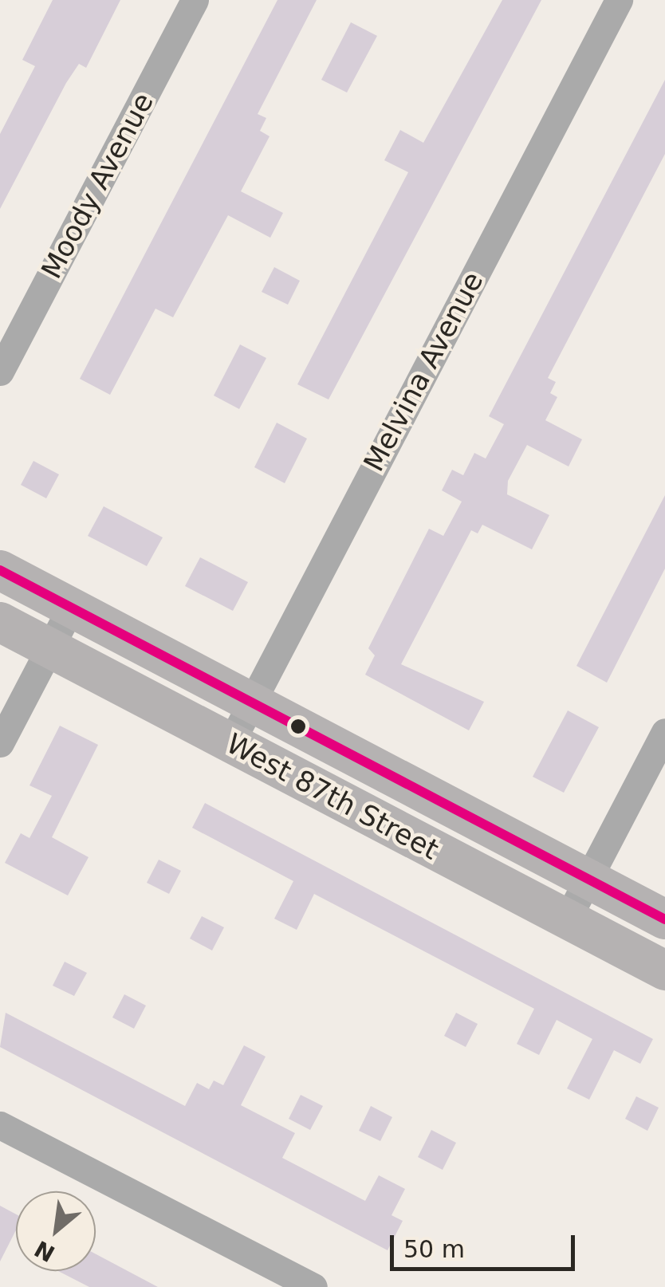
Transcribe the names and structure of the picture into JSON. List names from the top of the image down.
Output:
{
  "streets": {
    "main road": ["West 87th Street"],
    "street": ["Moody Avenue", "Melvina Avenue"]
  },
  "crossings": [
    ["Melvina Avenue", "West 87th Street"]
  ],
  "scale_bar": "50 m",
  "north": "bottom left"
}
